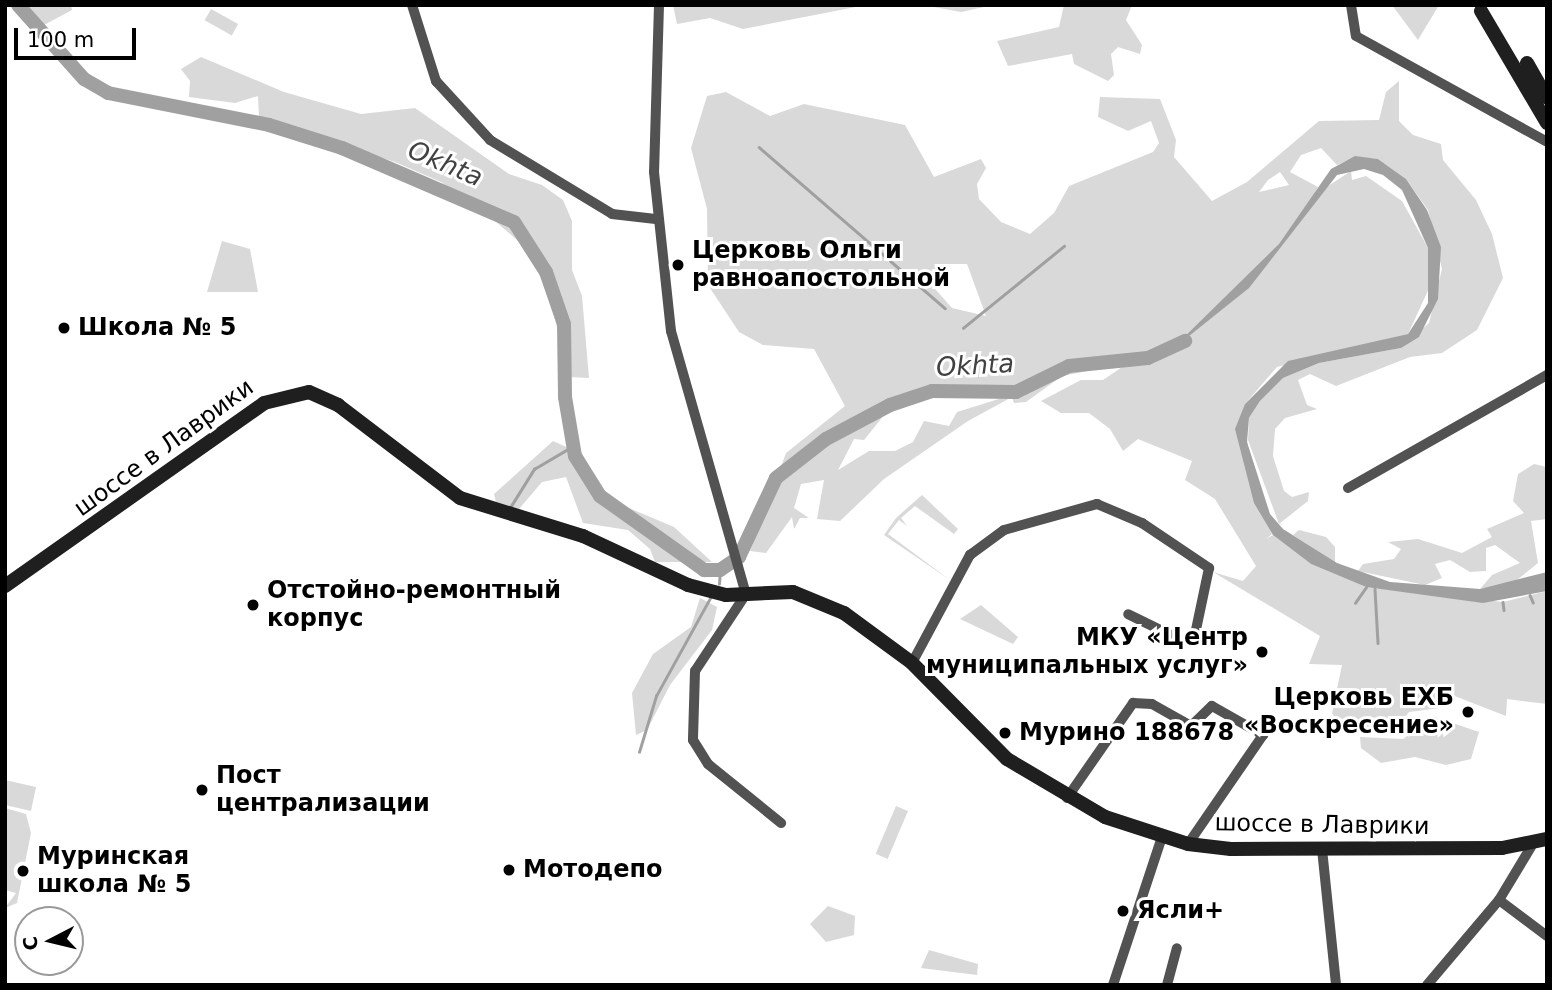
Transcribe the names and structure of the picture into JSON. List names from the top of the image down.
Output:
{
  "streets": {
    "street": ["шоссе в Лаврики"]
  },
  "water": ["Okhta"],
  "places": [
    "Церковь Ольги равноапостольной",
    "Школа № 5",
    "Отстойно-ремонтный корпус",
    "МКУ «Центр муниципальных услуг»",
    "Церковь ЕХБ «Воскресение»",
    "Мурино 188678",
    "Пост централизации",
    "Мотодепо",
    "Муринская школа № 5",
    "Ясли+"
  ],
  "scale_bar": "100 m",
  "north": "left"
}
